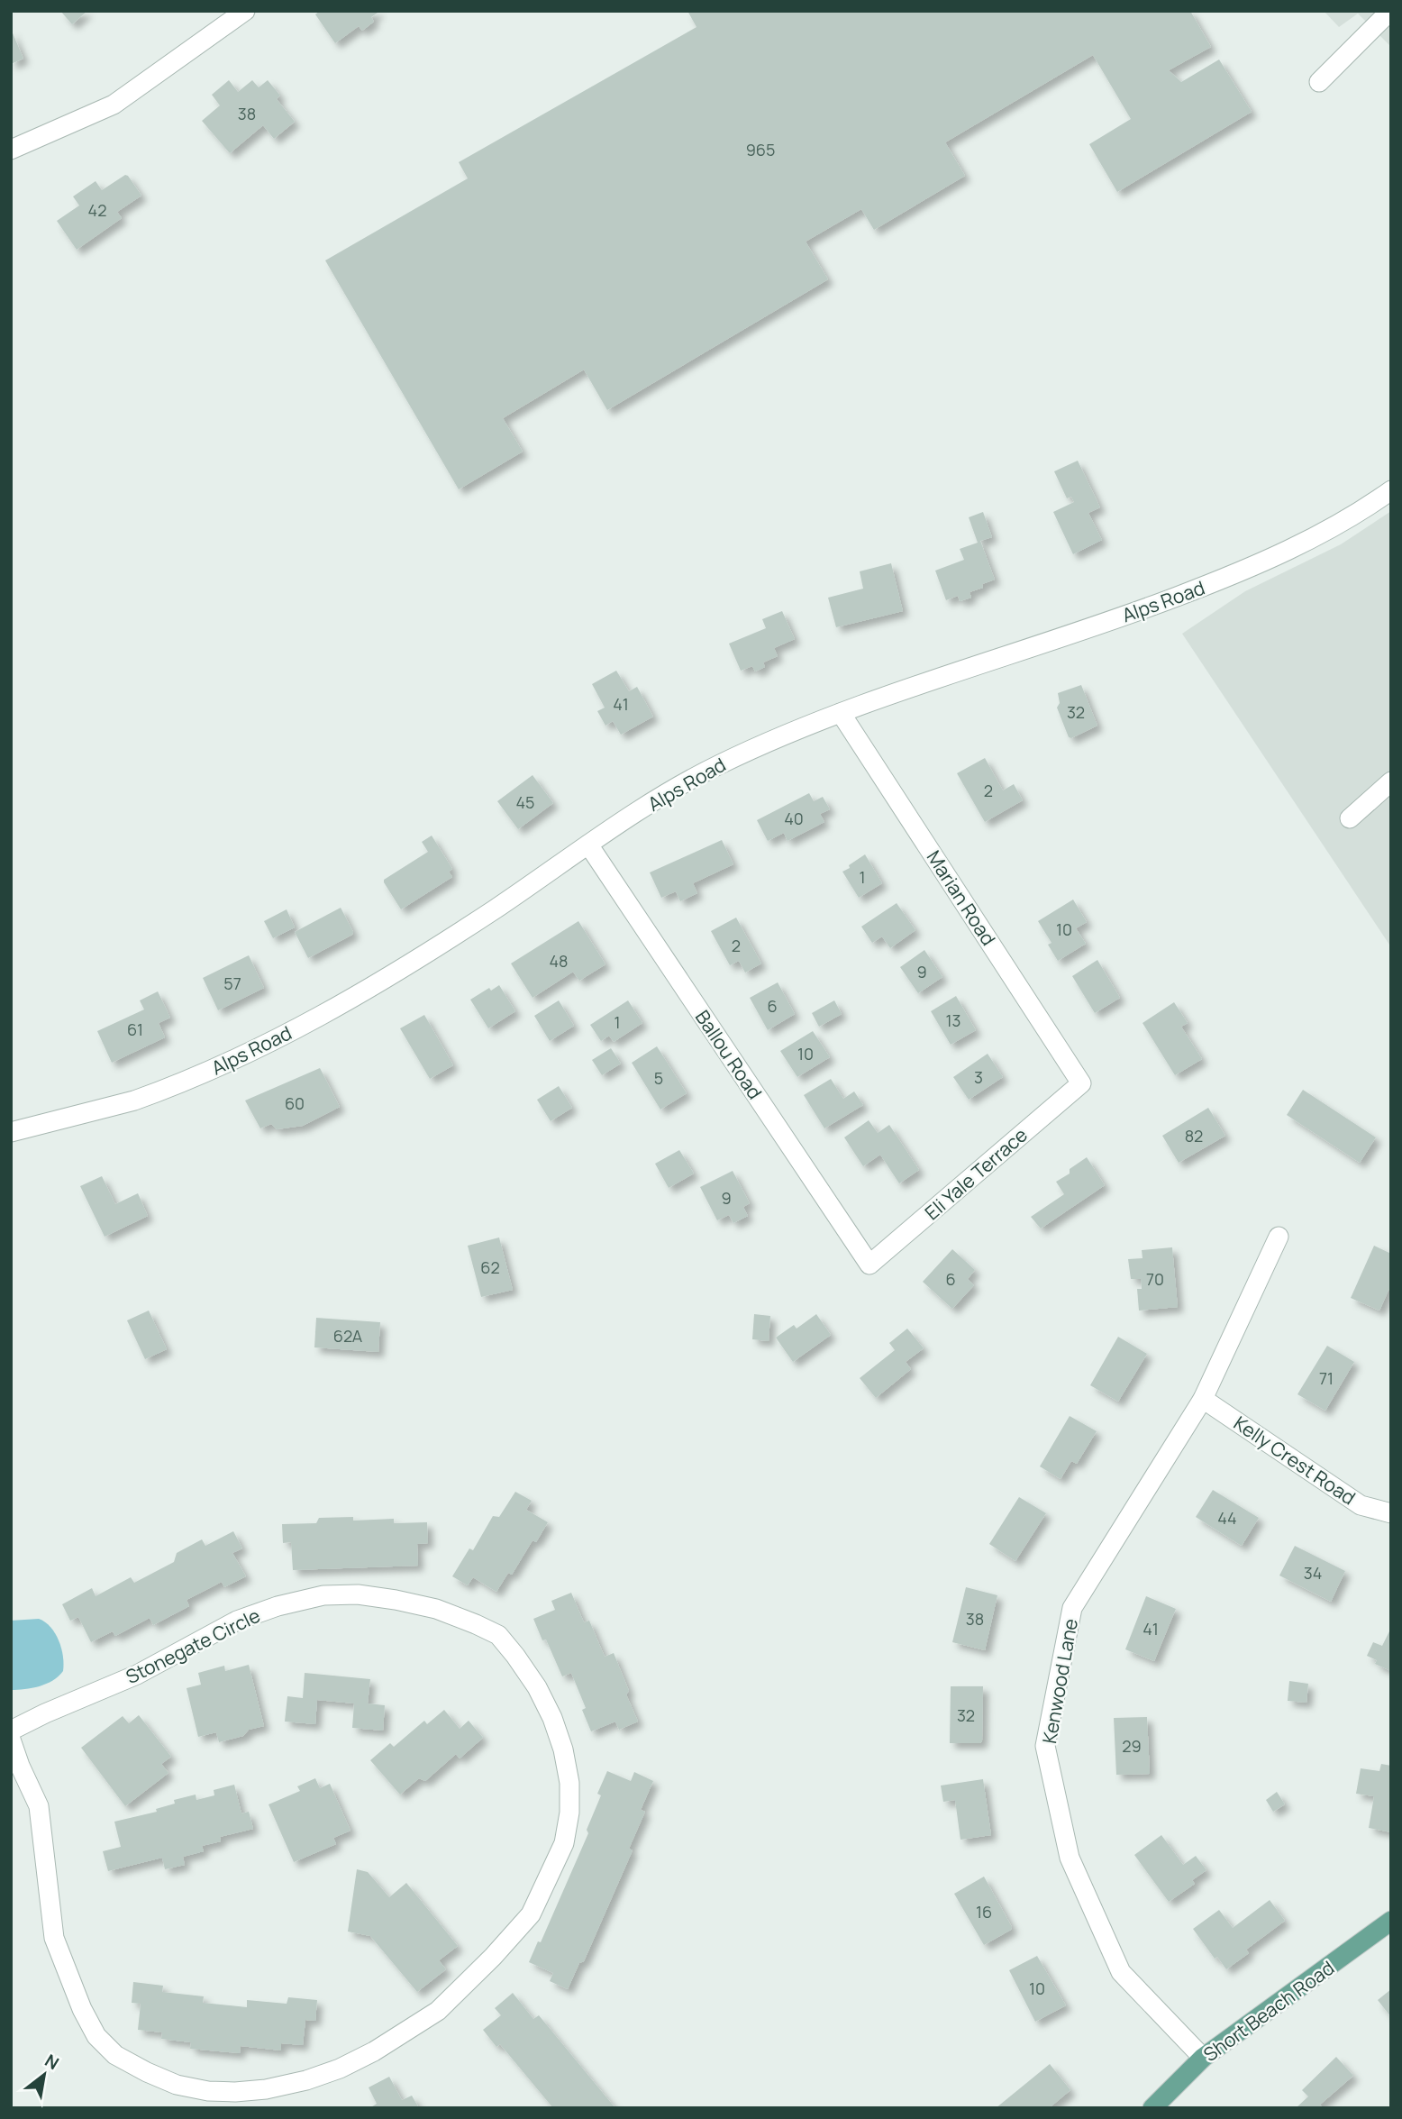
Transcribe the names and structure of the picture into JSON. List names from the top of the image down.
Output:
{
  "streets": {
    "main road": ["Short Beach Road"],
    "street": [
      "Alps Road",
      "Marian Road",
      "Ballou Road",
      "Eli Yale Terrace",
      "Kelly Crest Road",
      "Stonegate Circle",
      "Kenwood Lane"
    ]
  },
  "crossings": [
    ["Alps Road", "Marian Road"],
    ["Alps Road", "Ballou Road"],
    ["Marian Road", "Eli Yale Terrace"],
    ["Ballou Road", "Eli Yale Terrace"],
    ["Kelly Crest Road", "Kenwood Lane"],
    ["Kenwood Lane", "Short Beach Road"]
  ],
  "house_numbers": [
    "38",
    "965",
    "42",
    "41",
    "32",
    "2",
    "45",
    "40",
    "1",
    "10",
    "2",
    "48",
    "9",
    "57",
    "6",
    "13",
    "1",
    "61",
    "10",
    "3",
    "5",
    "60",
    "82",
    "9",
    "62",
    "6",
    "70",
    "62A",
    "71",
    "44",
    "34",
    "38",
    "41",
    "32",
    "29",
    "16",
    "10"
  ],
  "north": "top right"
}
